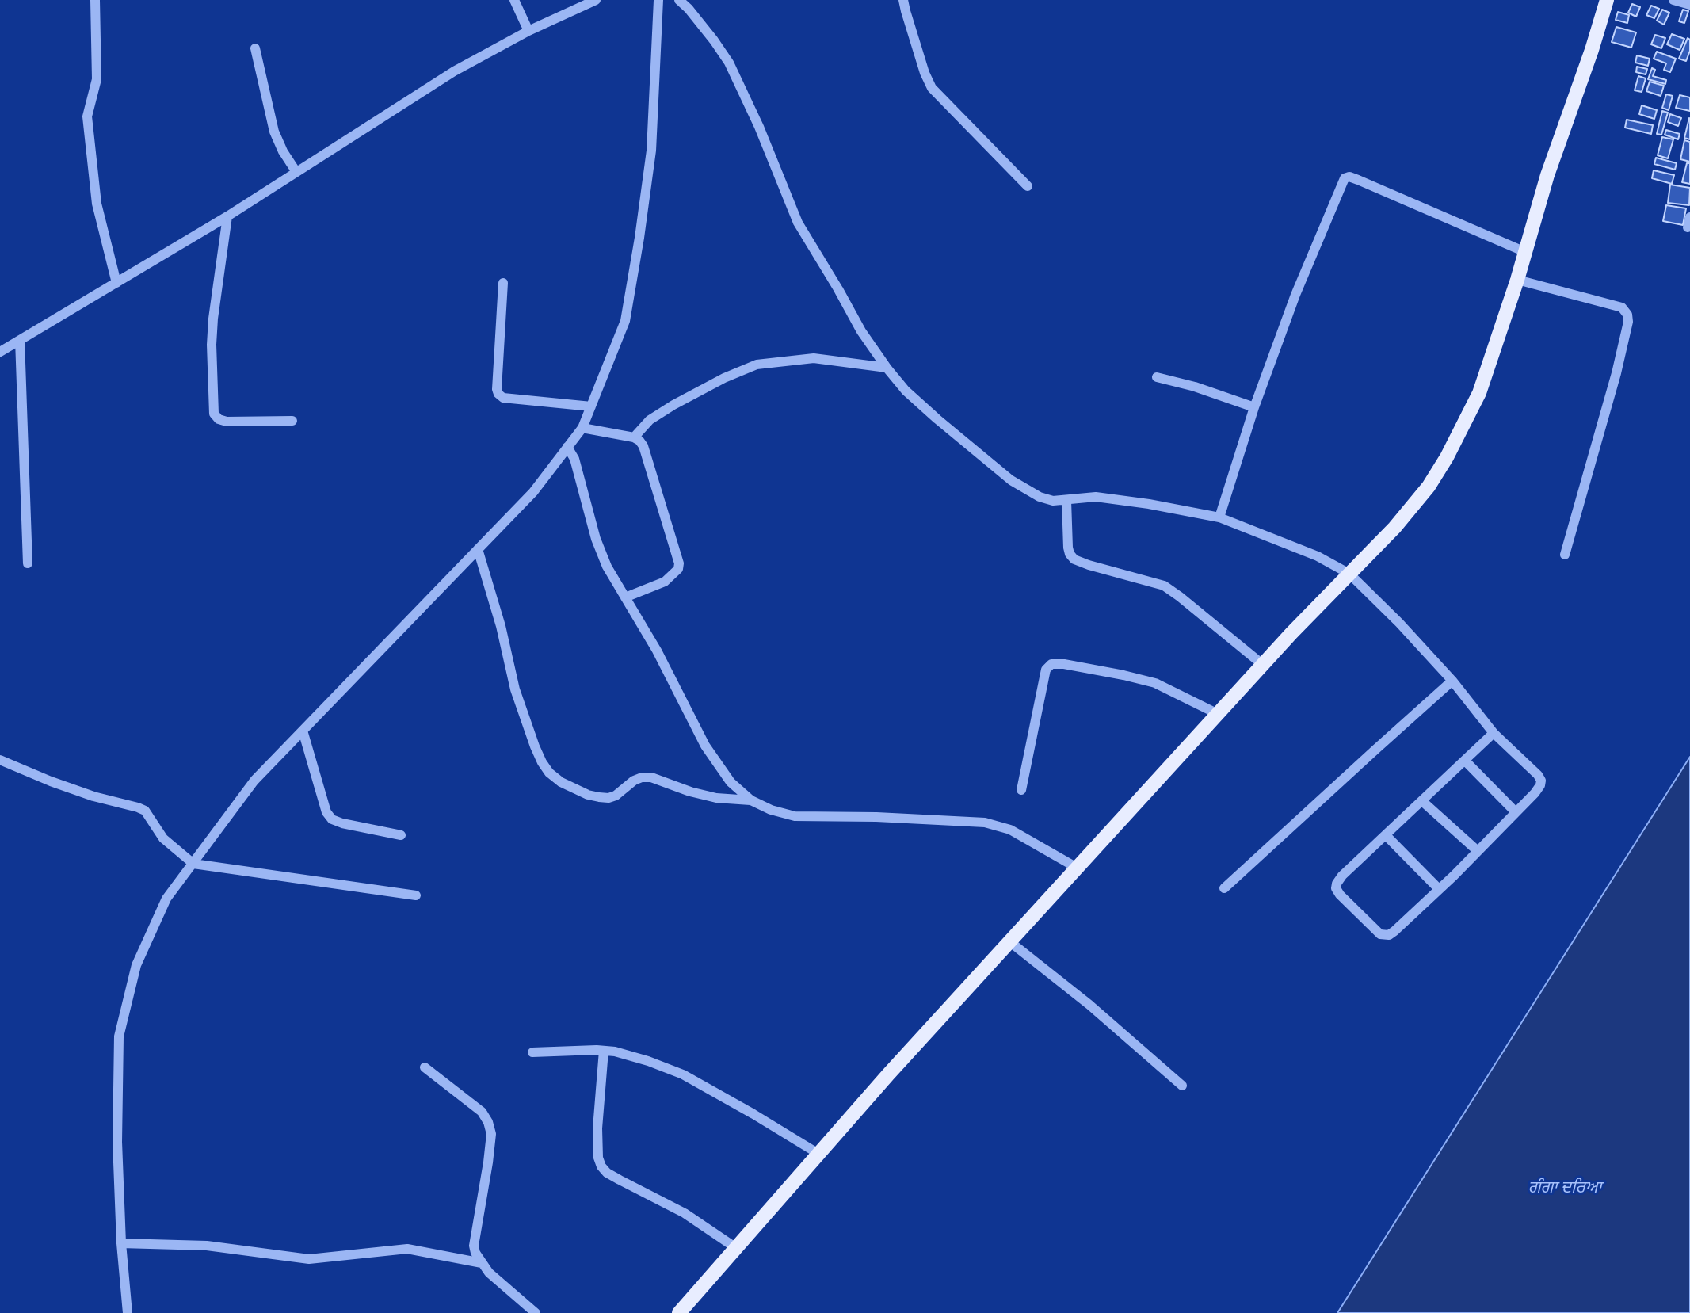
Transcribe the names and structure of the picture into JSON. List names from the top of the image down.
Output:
{
  "water": ["ਗੰਗਾ ਦਰਿਆ"]
}
